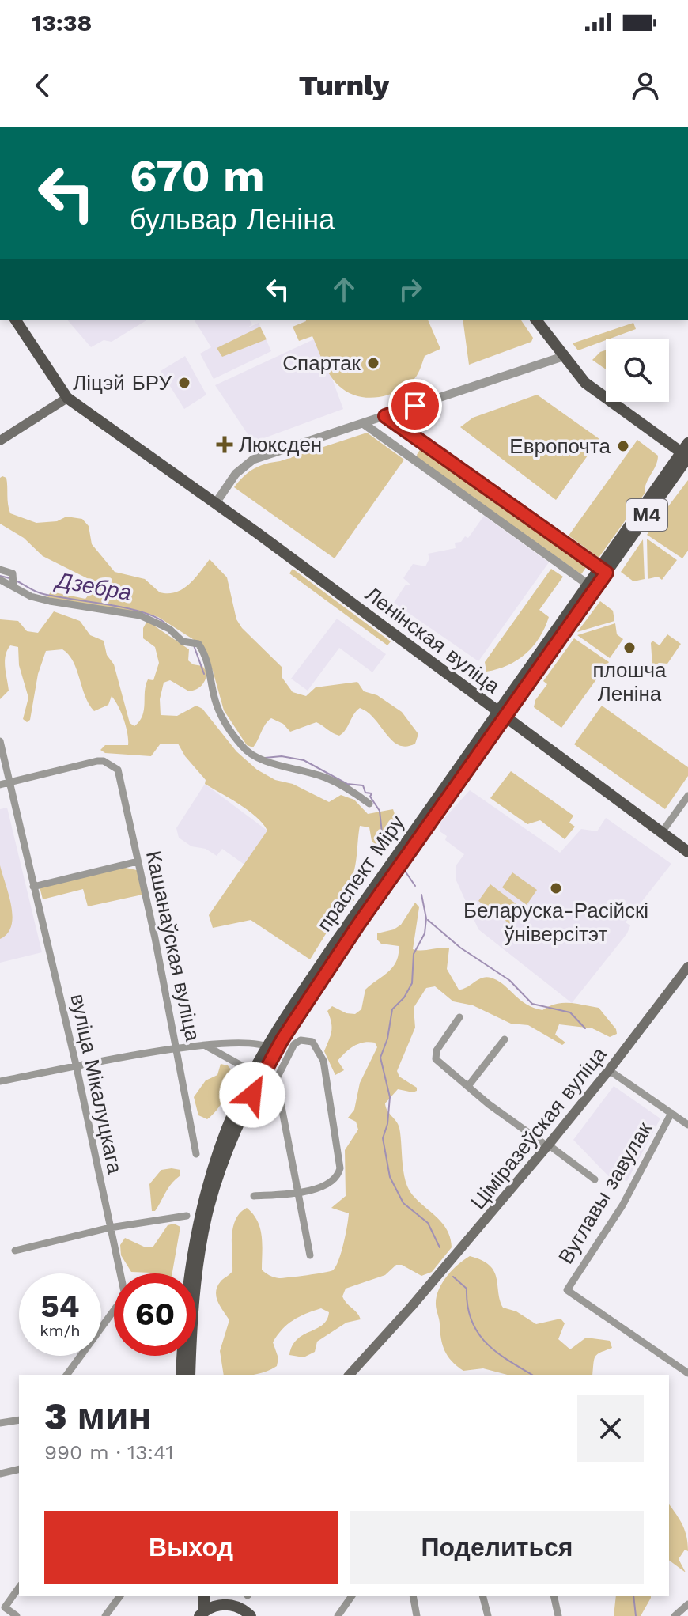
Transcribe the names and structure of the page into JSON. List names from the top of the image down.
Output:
{
  "streets": {
    "main road": [
      "М4",
      "Ленінская вуліца",
      "праспект Міру",
      "Ціміразеўская вуліца"
    ],
    "street": ["Кашанаўская вуліца", "вуліца Мікалуцкага", "Вуглавы завулак"]
  },
  "crossings": [
    ["Ленінская вуліца", "праспект Міру"],
    ["Кашанаўская вуліца", "вуліца Мікалуцкага"]
  ],
  "water": ["Дзебра"],
  "places": {
    "other": [
      "Спартак",
      "Ліцэй БРУ",
      "Европочта",
      "плошча Леніна",
      "Беларуска-Расійскі ўніверсітэт"
    ],
    "health": ["Люксден"]
  },
  "page": {
    "status": "13:38",
    "header": "Turnly",
    "turn": ["670 m", "бульвар Леніна"],
    "speed": "54 km/h",
    "limit": "60",
    "heading": ["3 мин", "990 m · 13:41"],
    "buttons": ["Выход", "Поделиться"]
  }
}
